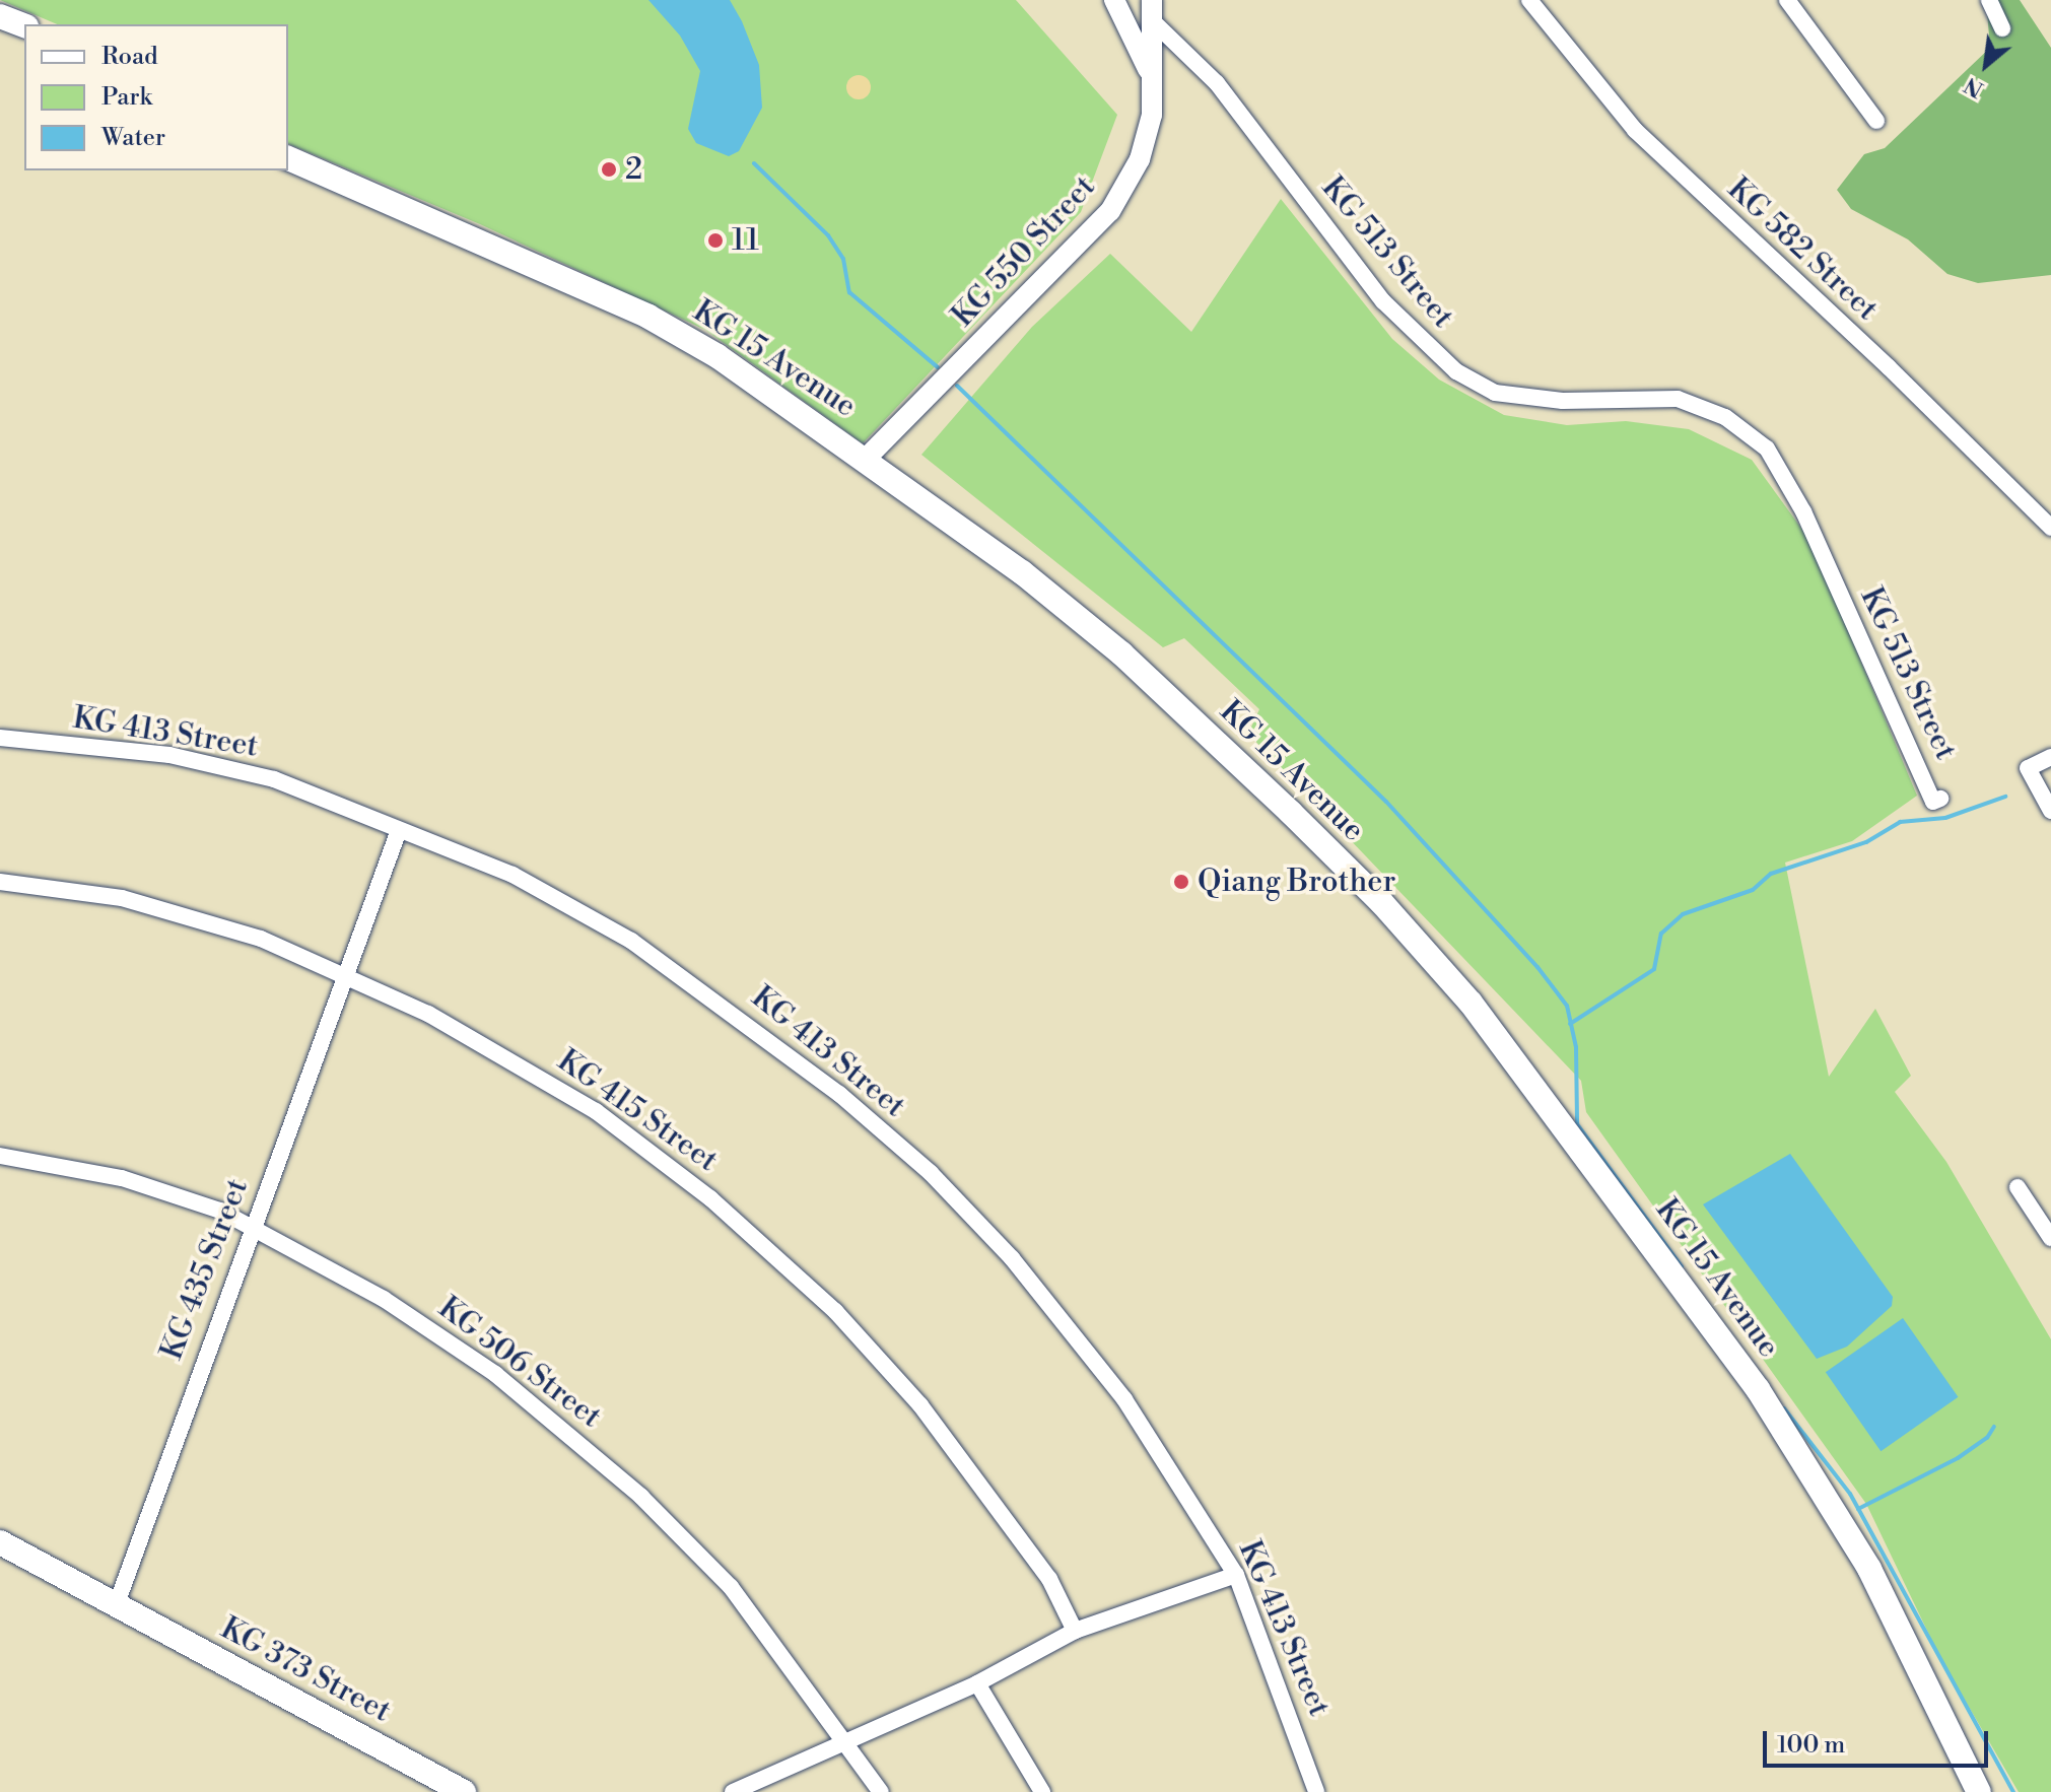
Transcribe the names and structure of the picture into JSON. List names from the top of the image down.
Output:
{
  "streets": {
    "main road": ["KG 15 Avenue", "KG 373 Street"],
    "street": [
      "KG 582 Street",
      "KG 550 Street",
      "KG 513 Street",
      "KG 413 Street",
      "KG 415 Street",
      "KG 435 Street",
      "KG 506 Street"
    ]
  },
  "crossings": [
    ["KG 550 Street", "KG 513 Street"],
    ["KG 550 Street", "KG 15 Avenue"],
    ["KG 413 Street", "KG 435 Street"],
    ["KG 415 Street", "KG 435 Street"],
    ["KG 435 Street", "KG 506 Street"],
    ["KG 435 Street", "KG 373 Street"]
  ],
  "places": ["2", "11", "Qiang Brother"],
  "legend": ["Road", "Park", "Water"],
  "scale_bar": "100 m",
  "north": "bottom left"
}
